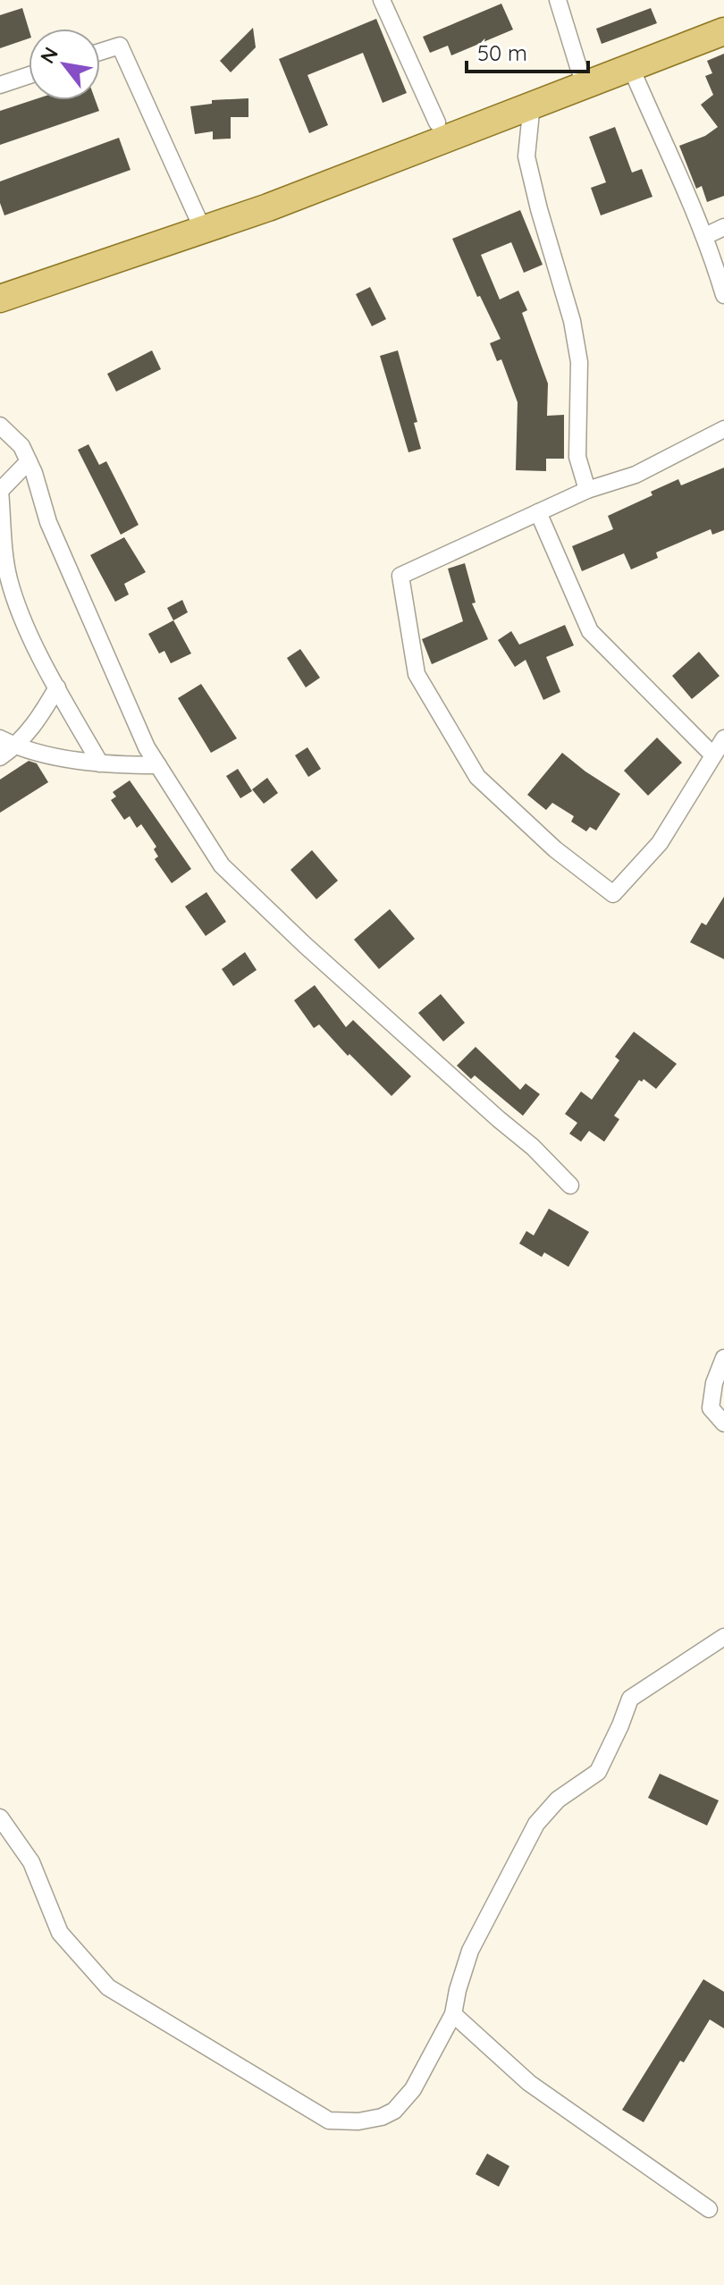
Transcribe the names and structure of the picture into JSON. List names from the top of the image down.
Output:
{
  "scale_bar": "50 m",
  "north": "top left"
}
